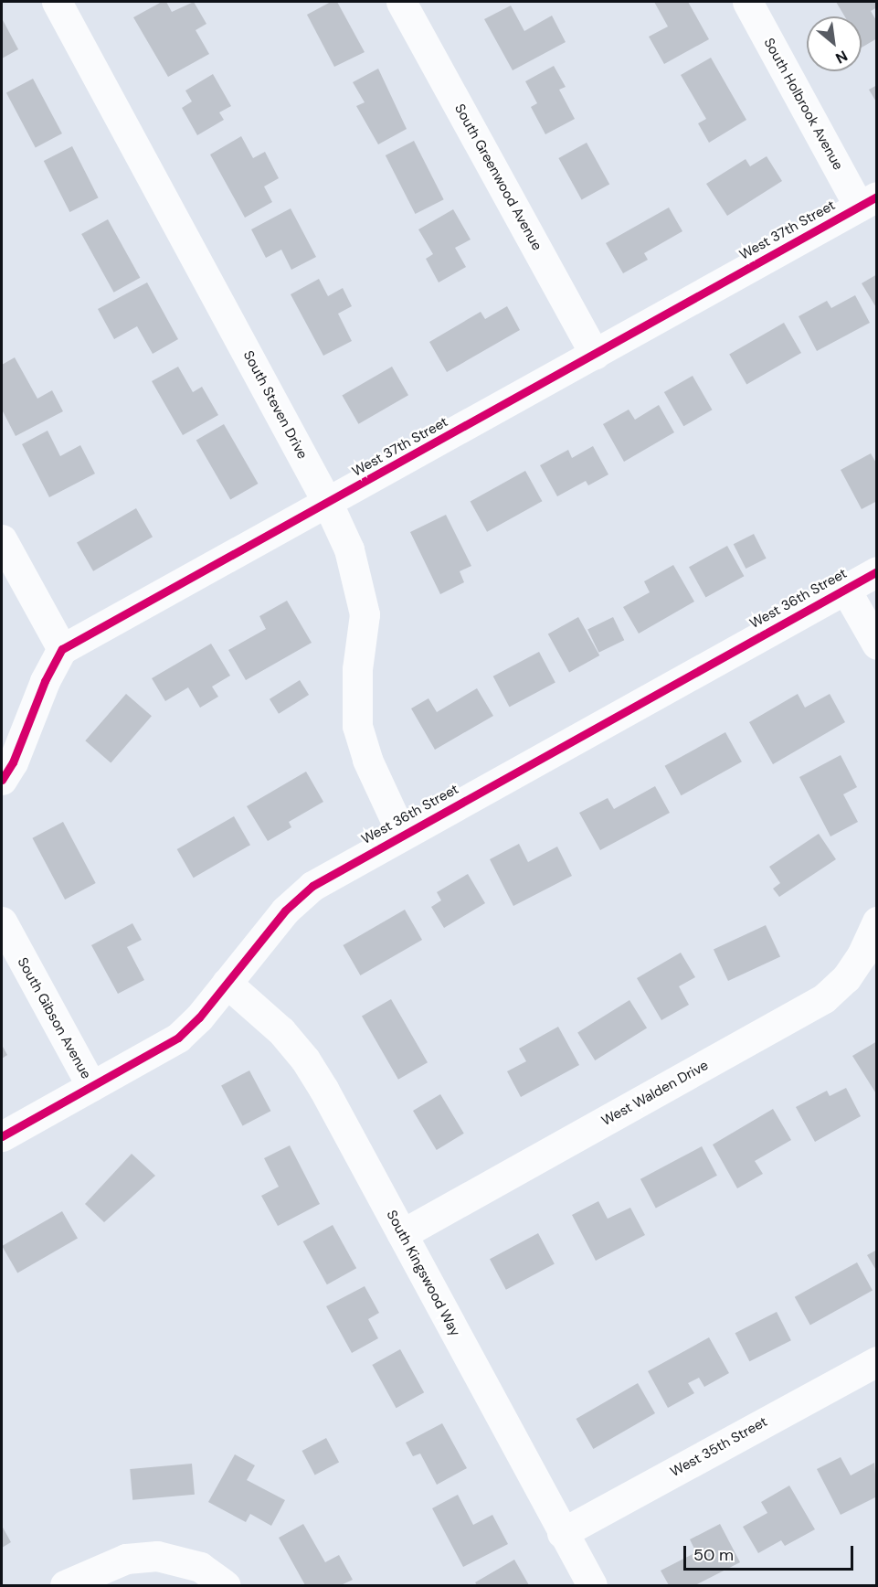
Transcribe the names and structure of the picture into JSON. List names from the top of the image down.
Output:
{
  "streets": {
    "street": [
      "South Holbrook Avenue",
      "South Greenwood Avenue",
      "West 37th Street",
      "South Steven Drive",
      "West 36th Street",
      "South Gibson Avenue",
      "West Walden Drive",
      "South Kingswood Way",
      "West 35th Street"
    ]
  },
  "crossings": [
    ["South Holbrook Avenue", "West 37th Street"],
    ["South Greenwood Avenue", "West 37th Street"],
    ["West 37th Street", "South Steven Drive"],
    ["South Steven Drive", "West 36th Street"],
    ["West 36th Street", "South Gibson Avenue"],
    ["West 36th Street", "South Kingswood Way"],
    ["West Walden Drive", "South Kingswood Way"],
    ["South Kingswood Way", "West 35th Street"]
  ],
  "scale_bar": "50 m",
  "north": "bottom right"
}
